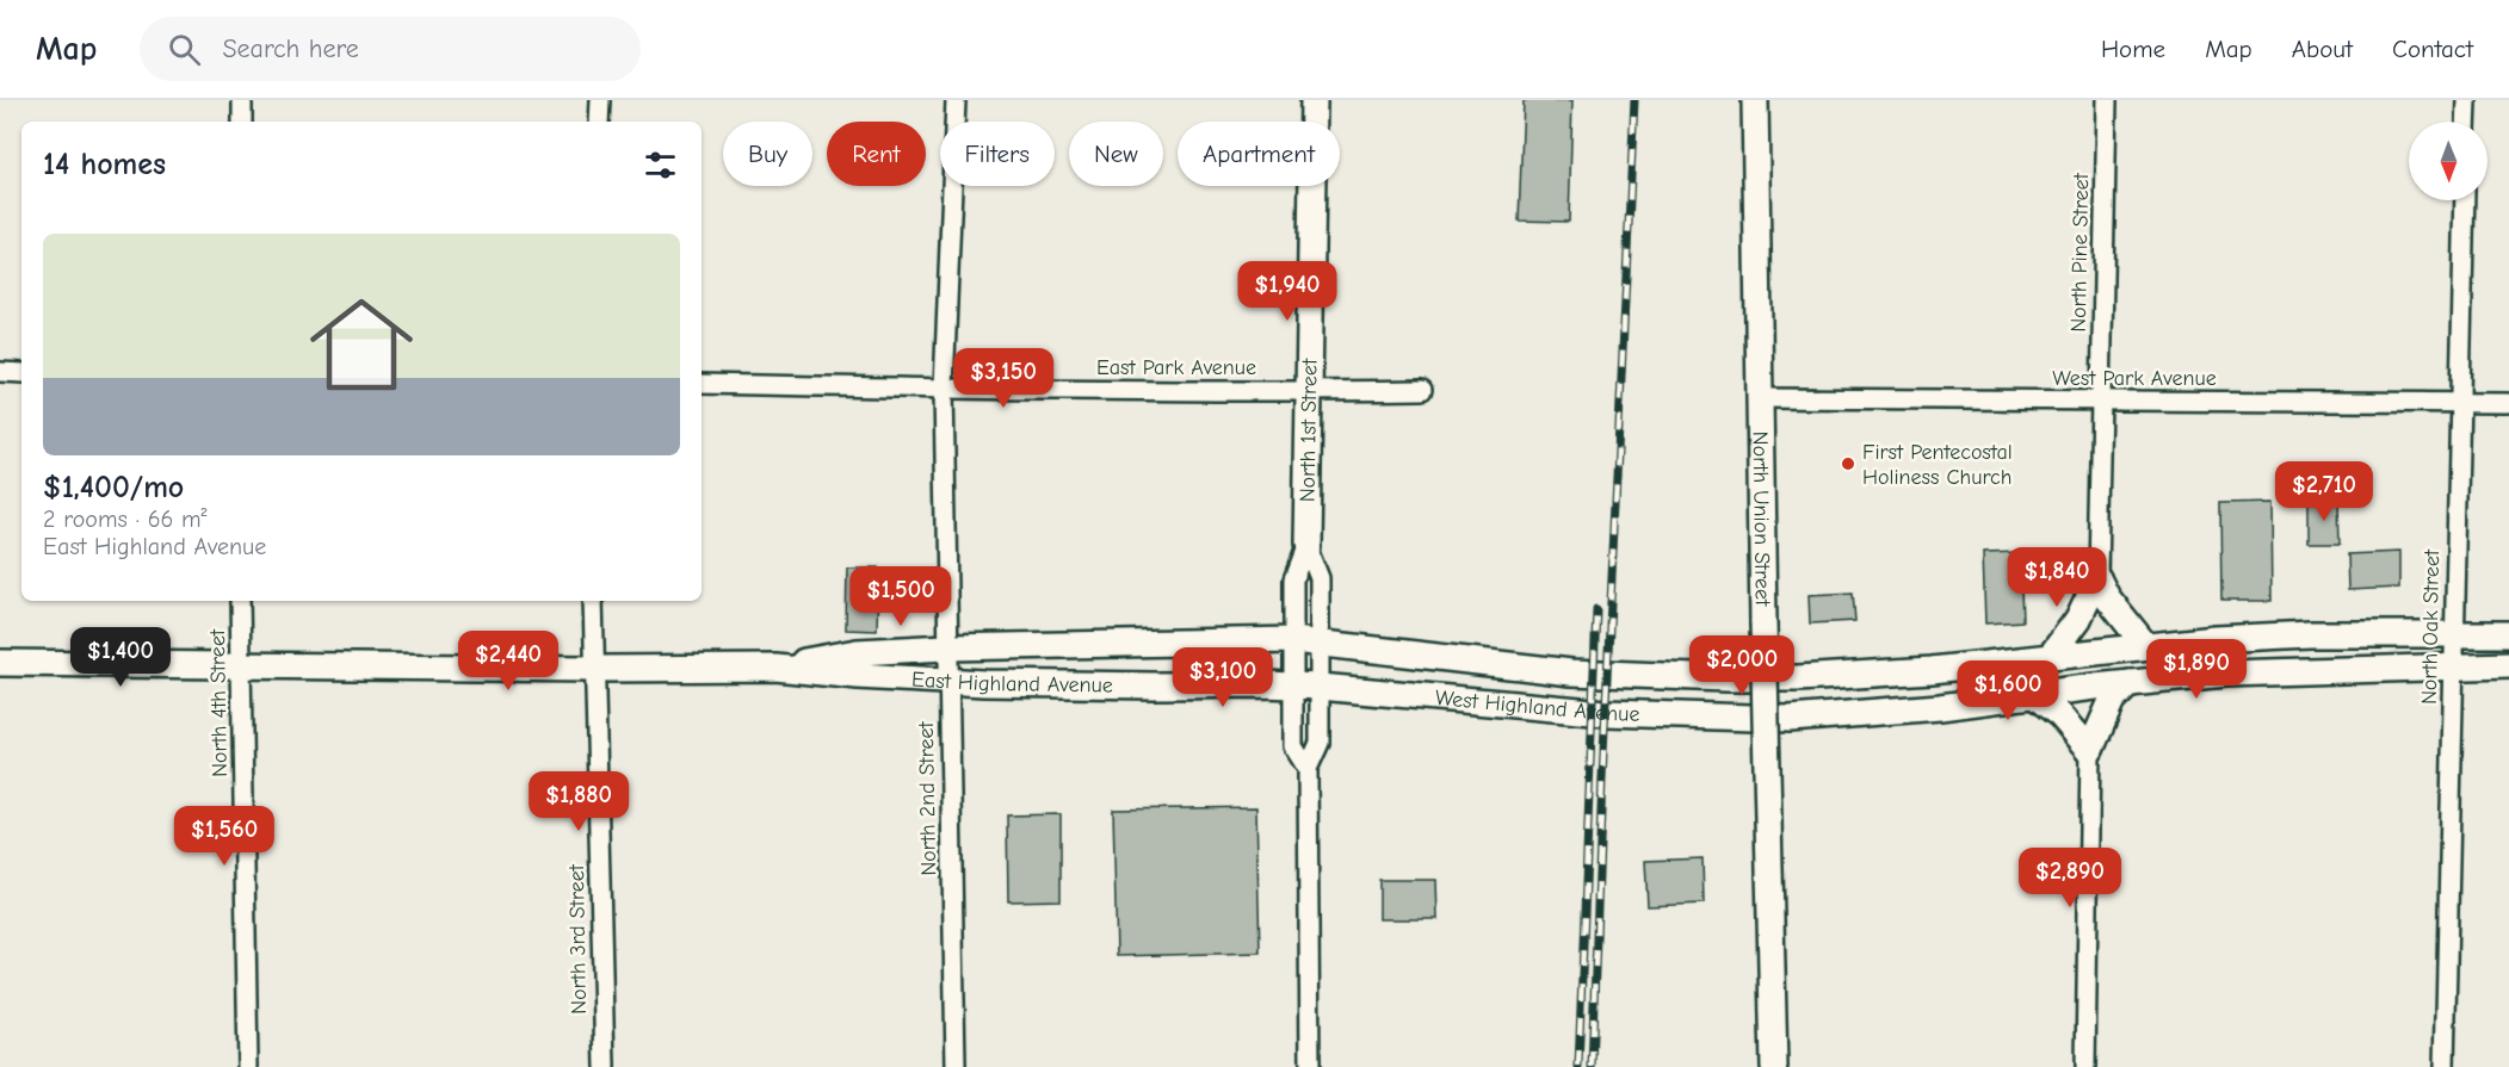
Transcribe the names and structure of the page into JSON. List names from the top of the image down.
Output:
{
  "streets": {
    "main road": [
      "North 1st Street",
      "North Union Street",
      "East Highland Avenue",
      "West Highland Avenue"
    ],
    "street": [
      "North Pine Street",
      "East Park Avenue",
      "West Park Avenue",
      "North Oak Street",
      "North 4th Street",
      "North 2nd Street",
      "North 3rd Street"
    ]
  },
  "crossings": [
    ["North Pine Street", "West Park Avenue"],
    ["East Park Avenue", "North 1st Street"],
    ["East Park Avenue", "North 2nd Street"],
    ["West Park Avenue", "North Union Street"],
    ["West Park Avenue", "North Oak Street"],
    ["North 1st Street", "East Highland Avenue"],
    ["North 1st Street", "West Highland Avenue"],
    ["North Oak Street", "West Highland Avenue"],
    ["East Highland Avenue", "North 4th Street"],
    ["East Highland Avenue", "West Highland Avenue"],
    ["East Highland Avenue", "North 2nd Street"],
    ["East Highland Avenue", "North 3rd Street"]
  ],
  "places": ["First Pentecostal Holiness Church"],
  "north": "bottom",
  "page": {
    "header": "Map",
    "search": "Search here",
    "nav": [
      "Home",
      "Map",
      "About",
      "Contact"
    ],
    "chip": [
      "Buy",
      "Rent",
      "Filters",
      "New",
      "Apartment"
    ],
    "heading": "14 homes",
    "list": [
      {
        "name": "$1,400/mo",
        "note": "2 rooms · 66 m² · East Highland Avenue"
      }
    ],
    "price": [
      "$1,940",
      "$3,150",
      "$2,710",
      "$1,840",
      "$1,500",
      "$1,400",
      "$2,440",
      "$2,000",
      "$1,890",
      "$3,100",
      "$1,600",
      "$1,880",
      "$1,560",
      "$2,890"
    ]
  }
}
